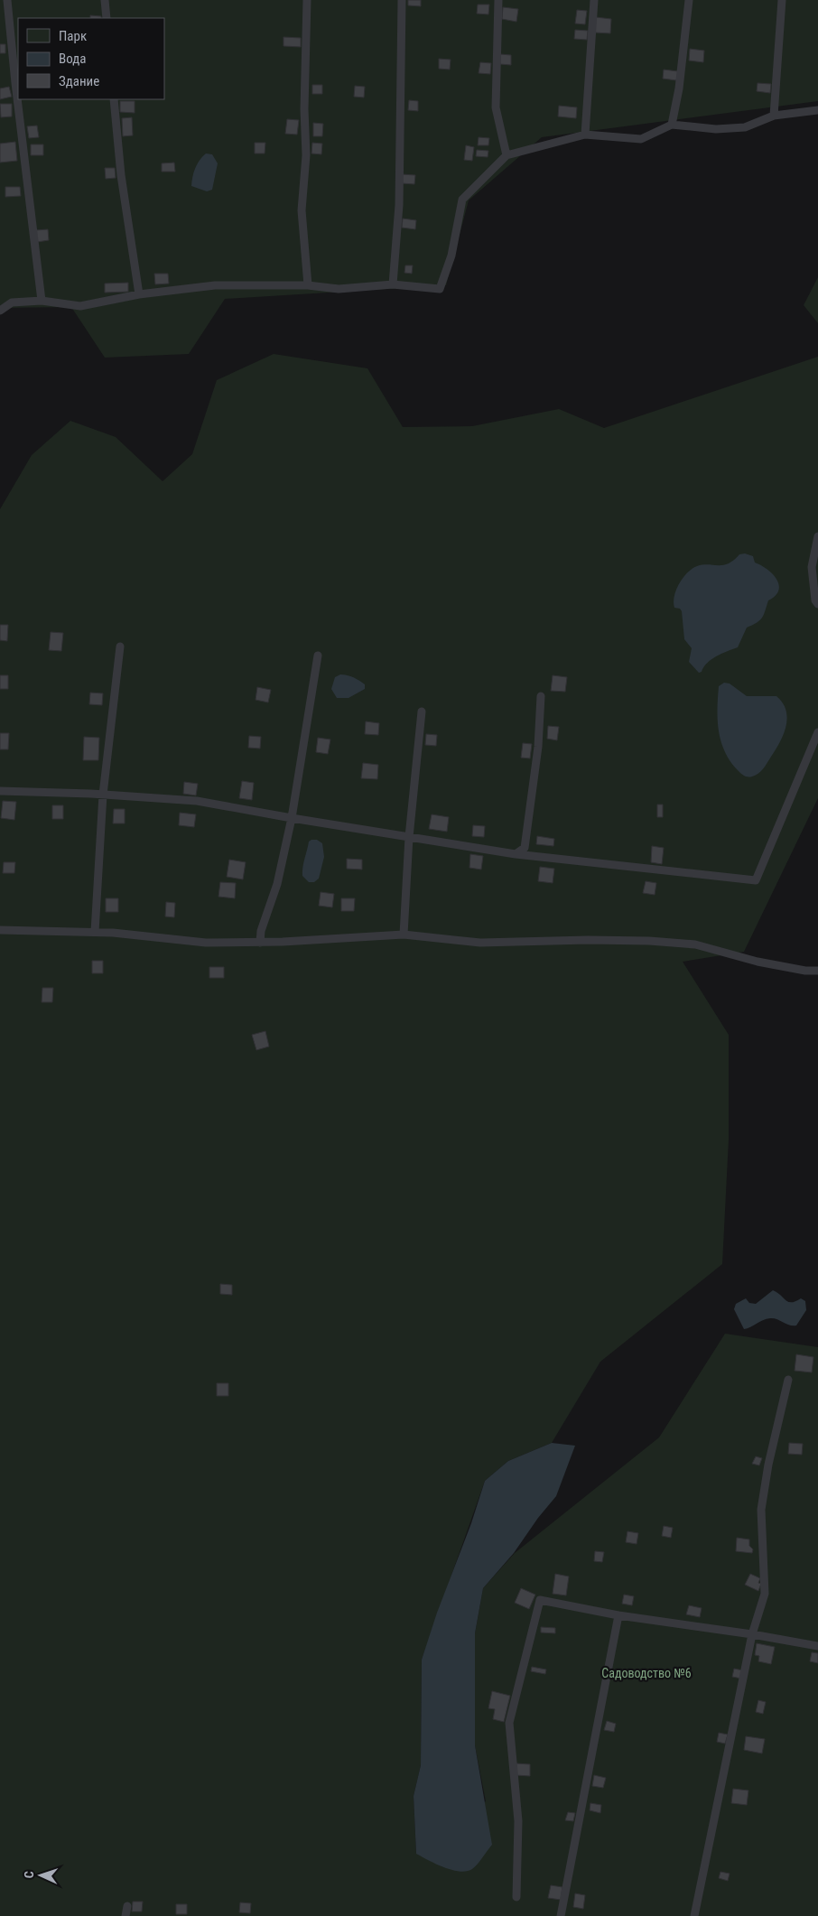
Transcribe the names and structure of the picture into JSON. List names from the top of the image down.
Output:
{
  "parks": ["Садоводство №6"],
  "legend": ["Парк", "Вода", "Здание"],
  "north": "left"
}
